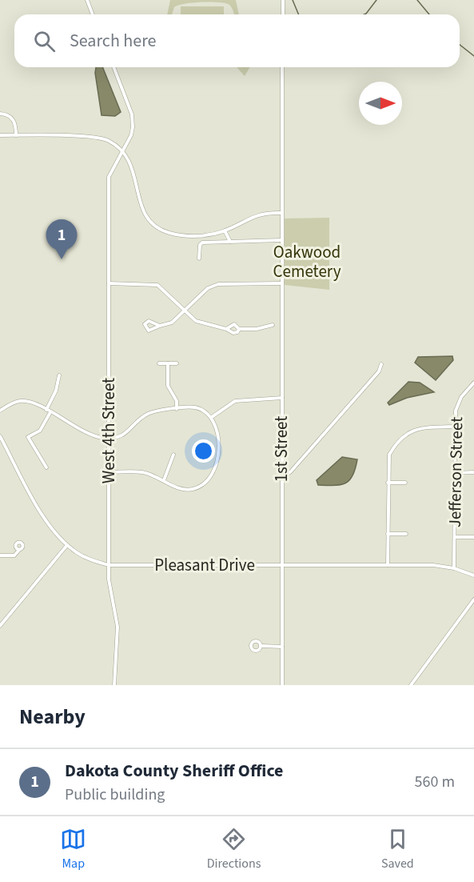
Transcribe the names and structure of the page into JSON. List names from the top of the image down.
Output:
{
  "streets": {
    "street": [
      "West 4th Street",
      "1st Street",
      "Jefferson Street",
      "Pleasant Drive"
    ]
  },
  "crossings": [
    ["West 4th Street", "Pleasant Drive"],
    ["1st Street", "Pleasant Drive"],
    ["Jefferson Street", "Pleasant Drive"]
  ],
  "parks": ["Oakwood Cemetery"],
  "north": "right",
  "page": {
    "search": "Search here",
    "pins": "1",
    "heading": "Nearby",
    "list": [
      {
        "mark": "1",
        "name": "Dakota County Sheriff Office",
        "note": "Public building",
        "value": "560 m"
      }
    ],
    "nav": ["Map", "Directions", "Saved"]
  }
}
